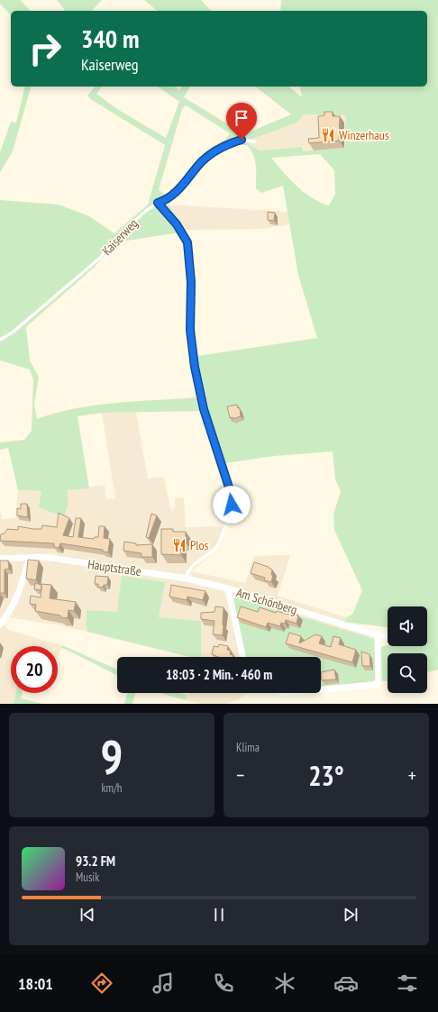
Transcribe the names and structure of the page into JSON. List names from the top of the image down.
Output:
{
  "streets": {
    "street": ["Hauptstraße", "Am Schönberg"],
    "lane": ["Kaiserweg"]
  },
  "crossings": [
    ["Hauptstraße", "Am Schönberg"]
  ],
  "places": {
    "restaurant": ["Winzerhaus", "Plos"]
  },
  "page": {
    "turn": ["340 m", "Kaiserweg"],
    "limit": "20",
    "trip": "18:03 · 2 Min. · 460 m",
    "tile": [
      ["9", "km/h"],
      "Klima"
    ],
    "heat": ["−", "23°", "+"],
    "song": ["93.2 FM", "Musik"],
    "tabs": "18:01"
  }
}
